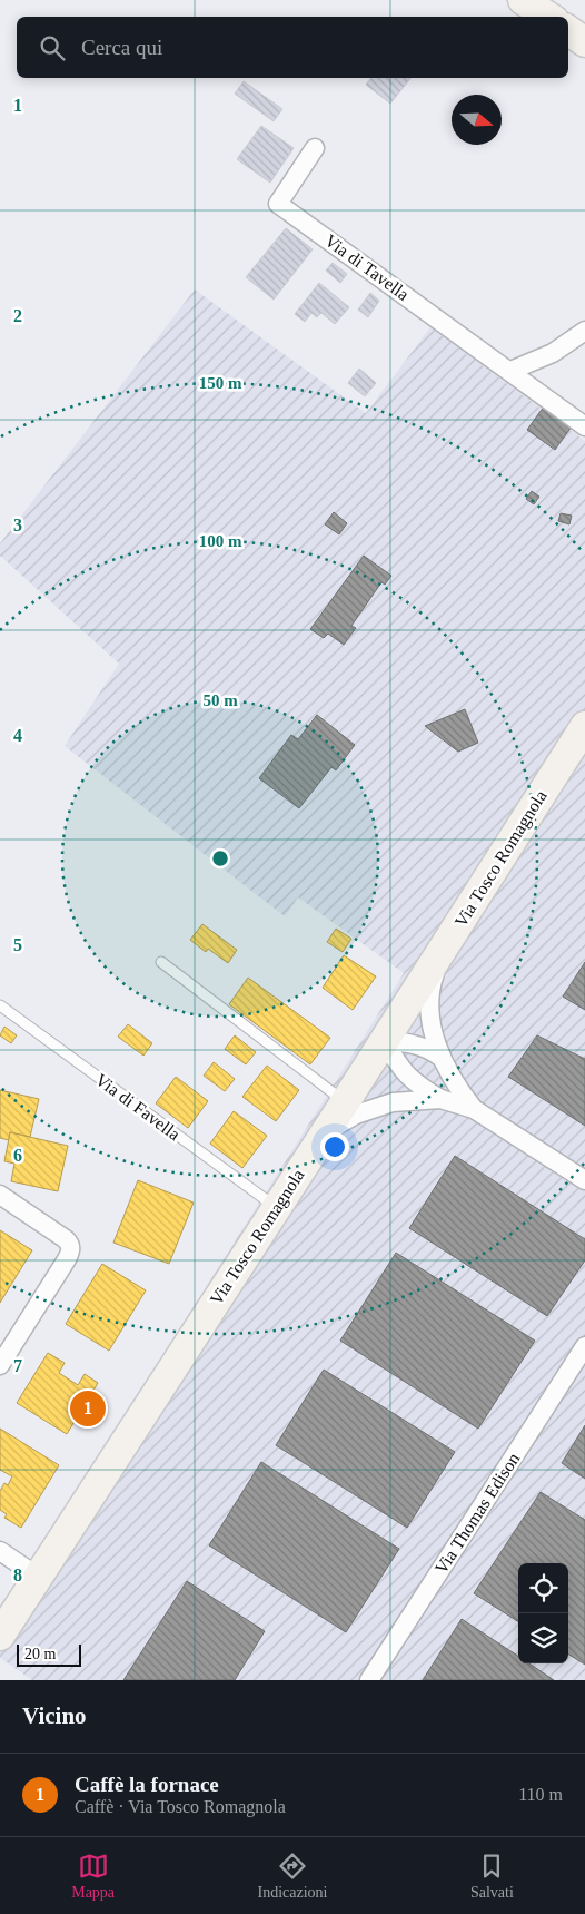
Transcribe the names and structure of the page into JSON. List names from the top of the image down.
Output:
{
  "streets": {
    "main road": ["Via Tosco Romagnola"],
    "street": ["Via di Tavella", "Via Thomas Edison"],
    "lane": ["Via di Favella"]
  },
  "crossings": [
    ["Via Tosco Romagnola", "Via di Favella"]
  ],
  "scale_bar": "20 m",
  "north": "right",
  "page": {
    "search": "Cerca qui",
    "pins": "1",
    "scale": "20 m",
    "heading": "Vicino",
    "list": [
      {
        "mark": "1",
        "name": "Caffè la fornace",
        "note": "Caffè · Via Tosco Romagnola",
        "value": "110 m"
      }
    ],
    "nav": ["Mappa", "Indicazioni", "Salvati"]
  },
  "grid": {
    "rows": [
      "1",
      "2",
      "3",
      "4",
      "5",
      "6",
      "7",
      "8"
    ]
  },
  "rings": ["150 m", "100 m", "50 m"]
}
